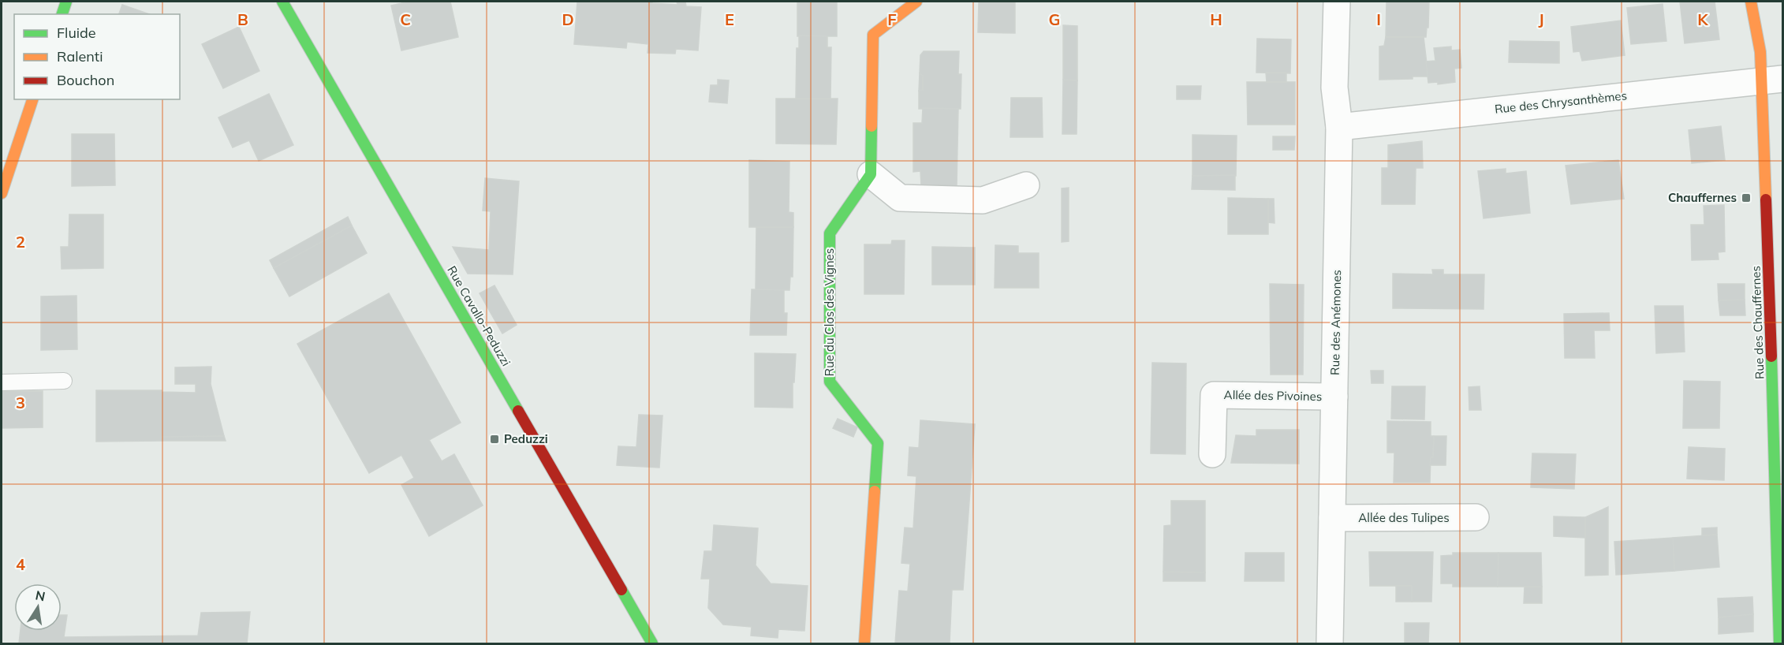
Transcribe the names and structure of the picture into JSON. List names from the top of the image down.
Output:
{
  "streets": {
    "street": [
      "Rue des Chrysanthèmes",
      "Rue du Clos des Vignes",
      "Rue Cavallo-Peduzzi",
      "Rue des Anémones",
      "Rue des Chauffernes",
      "Allée des Pivoines",
      "Allée des Tulipes"
    ]
  },
  "crossings": [
    ["Rue des Chrysanthèmes", "Rue des Anémones"],
    ["Rue des Chrysanthèmes", "Rue des Chauffernes"],
    ["Rue des Anémones", "Allée des Pivoines"],
    ["Rue des Anémones", "Allée des Tulipes"]
  ],
  "places": {
    "transit": ["Chauffernes", "Peduzzi"]
  },
  "legend": ["Fluide", "Ralenti", "Bouchon"],
  "north": "top",
  "grid": {
    "columns": [
      "B",
      "C",
      "D",
      "E",
      "F",
      "G",
      "H",
      "I",
      "J",
      "K"
    ],
    "rows": ["2", "3", "4"]
  }
}
